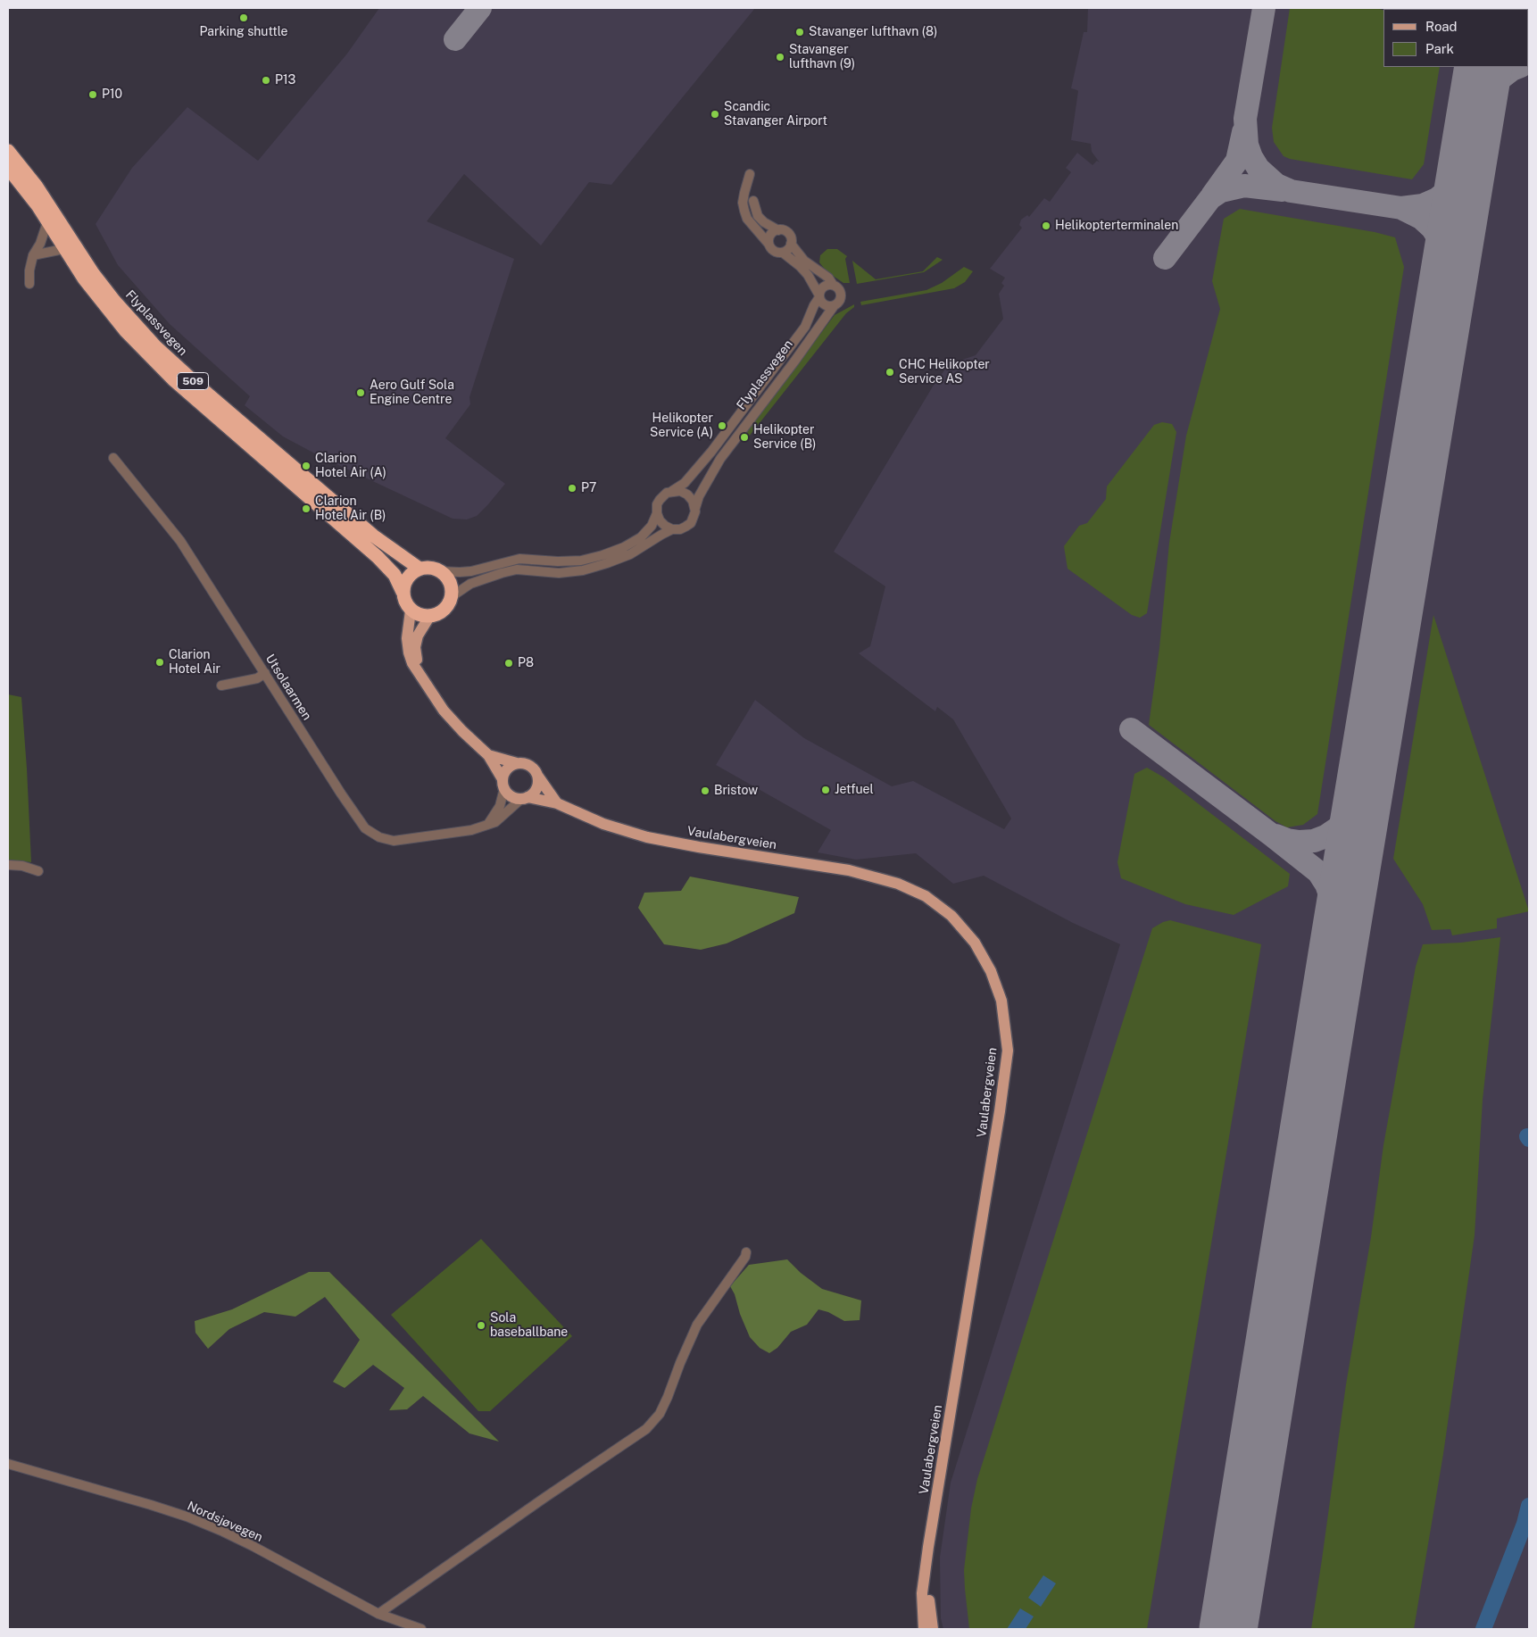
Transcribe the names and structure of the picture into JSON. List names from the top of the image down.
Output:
{
  "streets": {
    "highway": ["Flyplassvegen", "509"],
    "main road": ["Vaulabergveien"],
    "street": ["Utsolaarmen", "Nordsjøvegen"]
  },
  "crossings": [
    ["Flyplassvegen", "509"],
    ["Utsolaarmen", "Vaulabergveien"]
  ],
  "places": [
    "Parking shuttle",
    "Stavanger lufthavn (8)",
    "Stavanger lufthavn (9)",
    "P13",
    "P10",
    "Scandic Stavanger Airport",
    "Helikopterterminalen",
    "CHC Helikopter Service AS",
    "Aero Gulf Sola Engine Centre",
    "Helikopter Service (A)",
    "Helikopter Service (B)",
    "Clarion Hotel Air (A)",
    "P7",
    "Clarion Hotel Air (B)",
    "Clarion Hotel Air",
    "P8",
    "Jetfuel",
    "Bristow",
    "Sola baseballbane"
  ],
  "legend": ["Road", "Park"]
}
